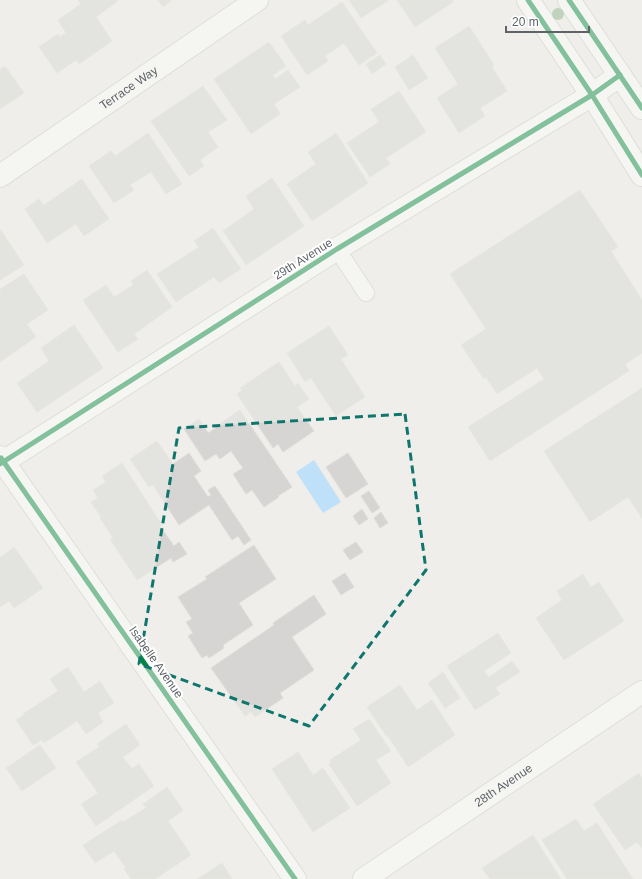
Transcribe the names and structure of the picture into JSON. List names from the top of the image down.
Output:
{
  "streets": {
    "street": [
      "Terrace Way",
      "29th Avenue",
      "Isabelle Avenue",
      "28th Avenue"
    ]
  },
  "crossings": [
    ["29th Avenue", "Isabelle Avenue"]
  ],
  "scale_bar": "20 m"
}
